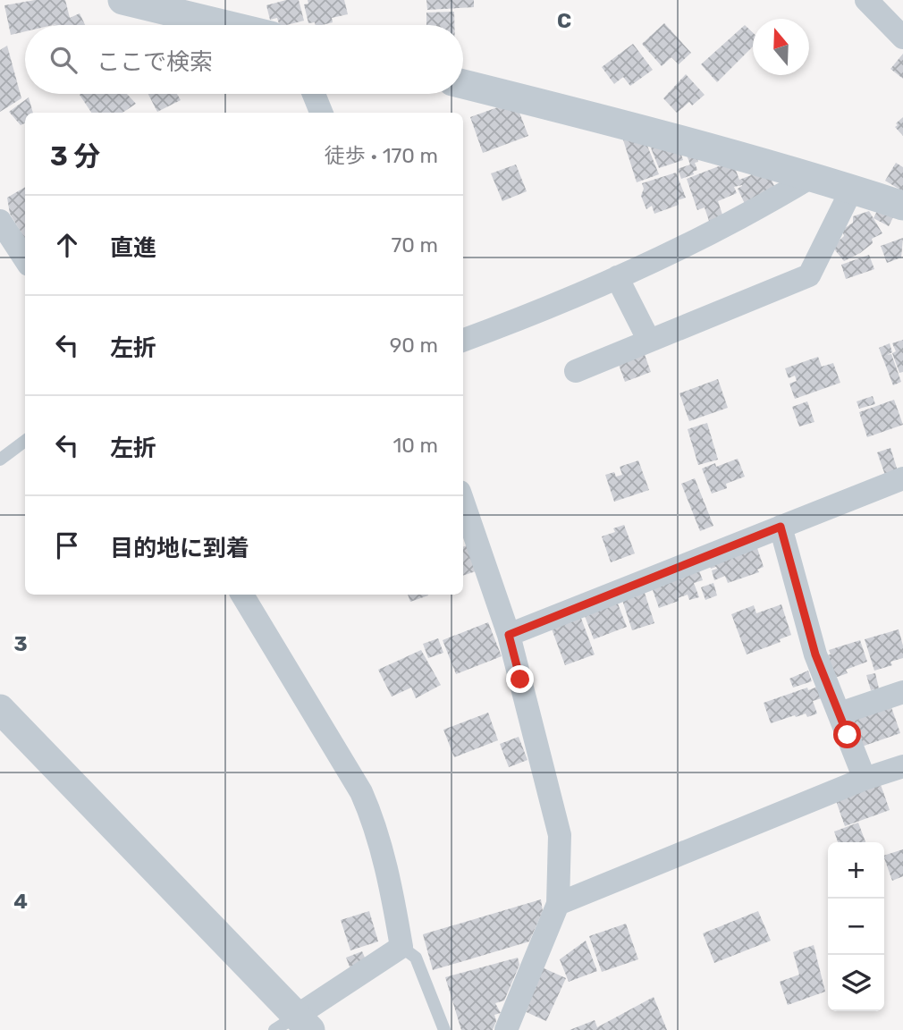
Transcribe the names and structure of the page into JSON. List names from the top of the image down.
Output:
{
  "north": "top",
  "page": {
    "search": "ここで検索",
    "heading": ["3 分", "徒歩 · 170 m"],
    "list": [
      ["直進", "70 m"],
      ["左折", "90 m"],
      ["左折", "10 m"],
      "目的地に到着"
    ],
    "map_buttons": ["+", "−"]
  },
  "grid": {
    "columns": ["C"],
    "rows": ["3", "4"]
  }
}
